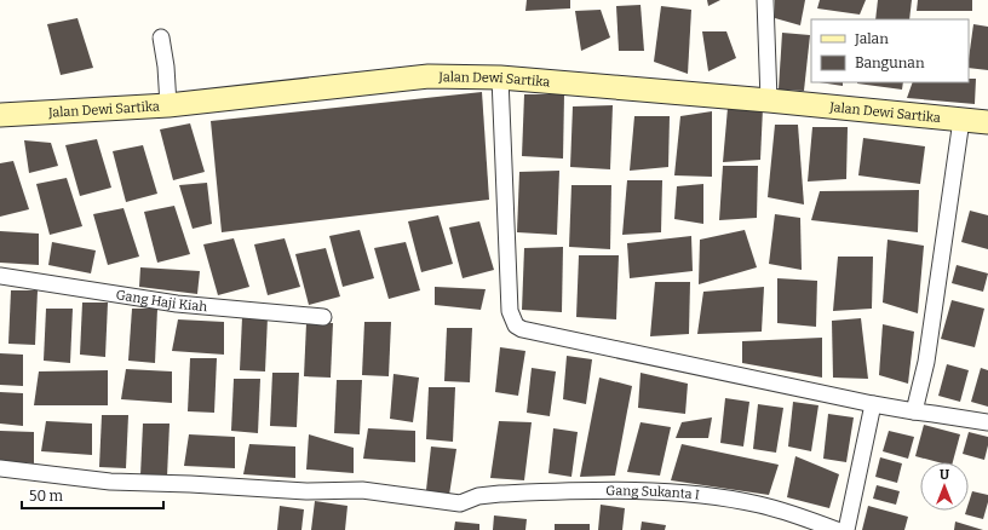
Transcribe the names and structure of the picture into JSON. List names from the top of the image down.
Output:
{
  "streets": {
    "street": ["Jalan Dewi Sartika", "Gang Haji Kiah", "Gang Sukanta I"]
  },
  "legend": ["Jalan", "Bangunan"],
  "scale_bar": "50 m",
  "north": "top"
}
